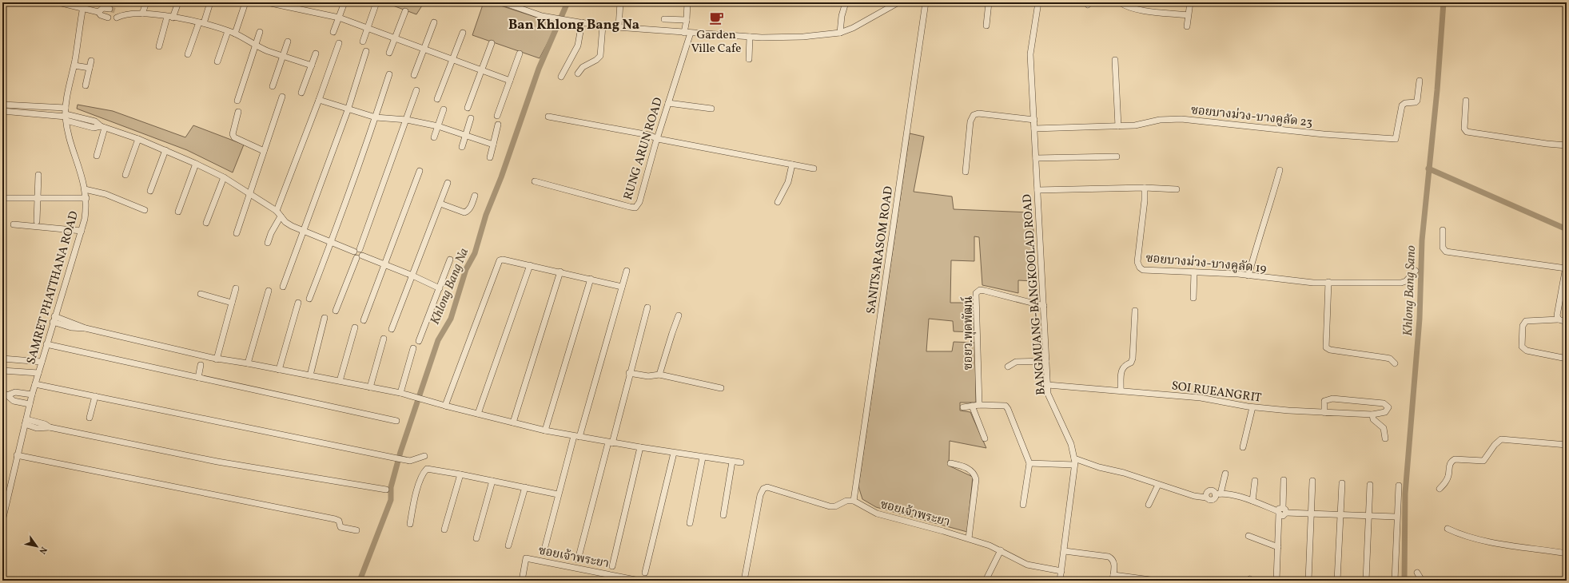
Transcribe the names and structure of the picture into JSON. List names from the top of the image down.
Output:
{
  "streets": {
    "street": [
      "ซอยบางม่วง-บางคูลัด 23",
      "RUNG ARUN ROAD",
      "SANITSARASOM ROAD",
      "ซอยบางม่วง-บางคูลัด 19",
      "SAMRET PHATTHANA ROAD",
      "BANGMUANG-BANGKOOLAD ROAD",
      "ซอยว.พุดพัฒน์",
      "SOI RUEANGRIT",
      "ซอยเจ้าพระยา"
    ]
  },
  "crossings": [
    ["ซอยบางม่วง-บางคูลัด 23", "BANGMUANG-BANGKOOLAD ROAD"],
    ["SANITSARASOM ROAD", "ซอยเจ้าพระยา"],
    ["BANGMUANG-BANGKOOLAD ROAD", "ซอยว.พุดพัฒน์"],
    ["BANGMUANG-BANGKOOLAD ROAD", "SOI RUEANGRIT"],
    ["BANGMUANG-BANGKOOLAD ROAD", "ซอยเจ้าพระยา"]
  ],
  "districts": ["Ban Khlong Bang Na"],
  "water": ["Khlong Bang Na", "Khlong Bang Sano"],
  "places": {
    "cafe": ["Garden Ville Cafe"]
  },
  "north": "bottom right"
}
